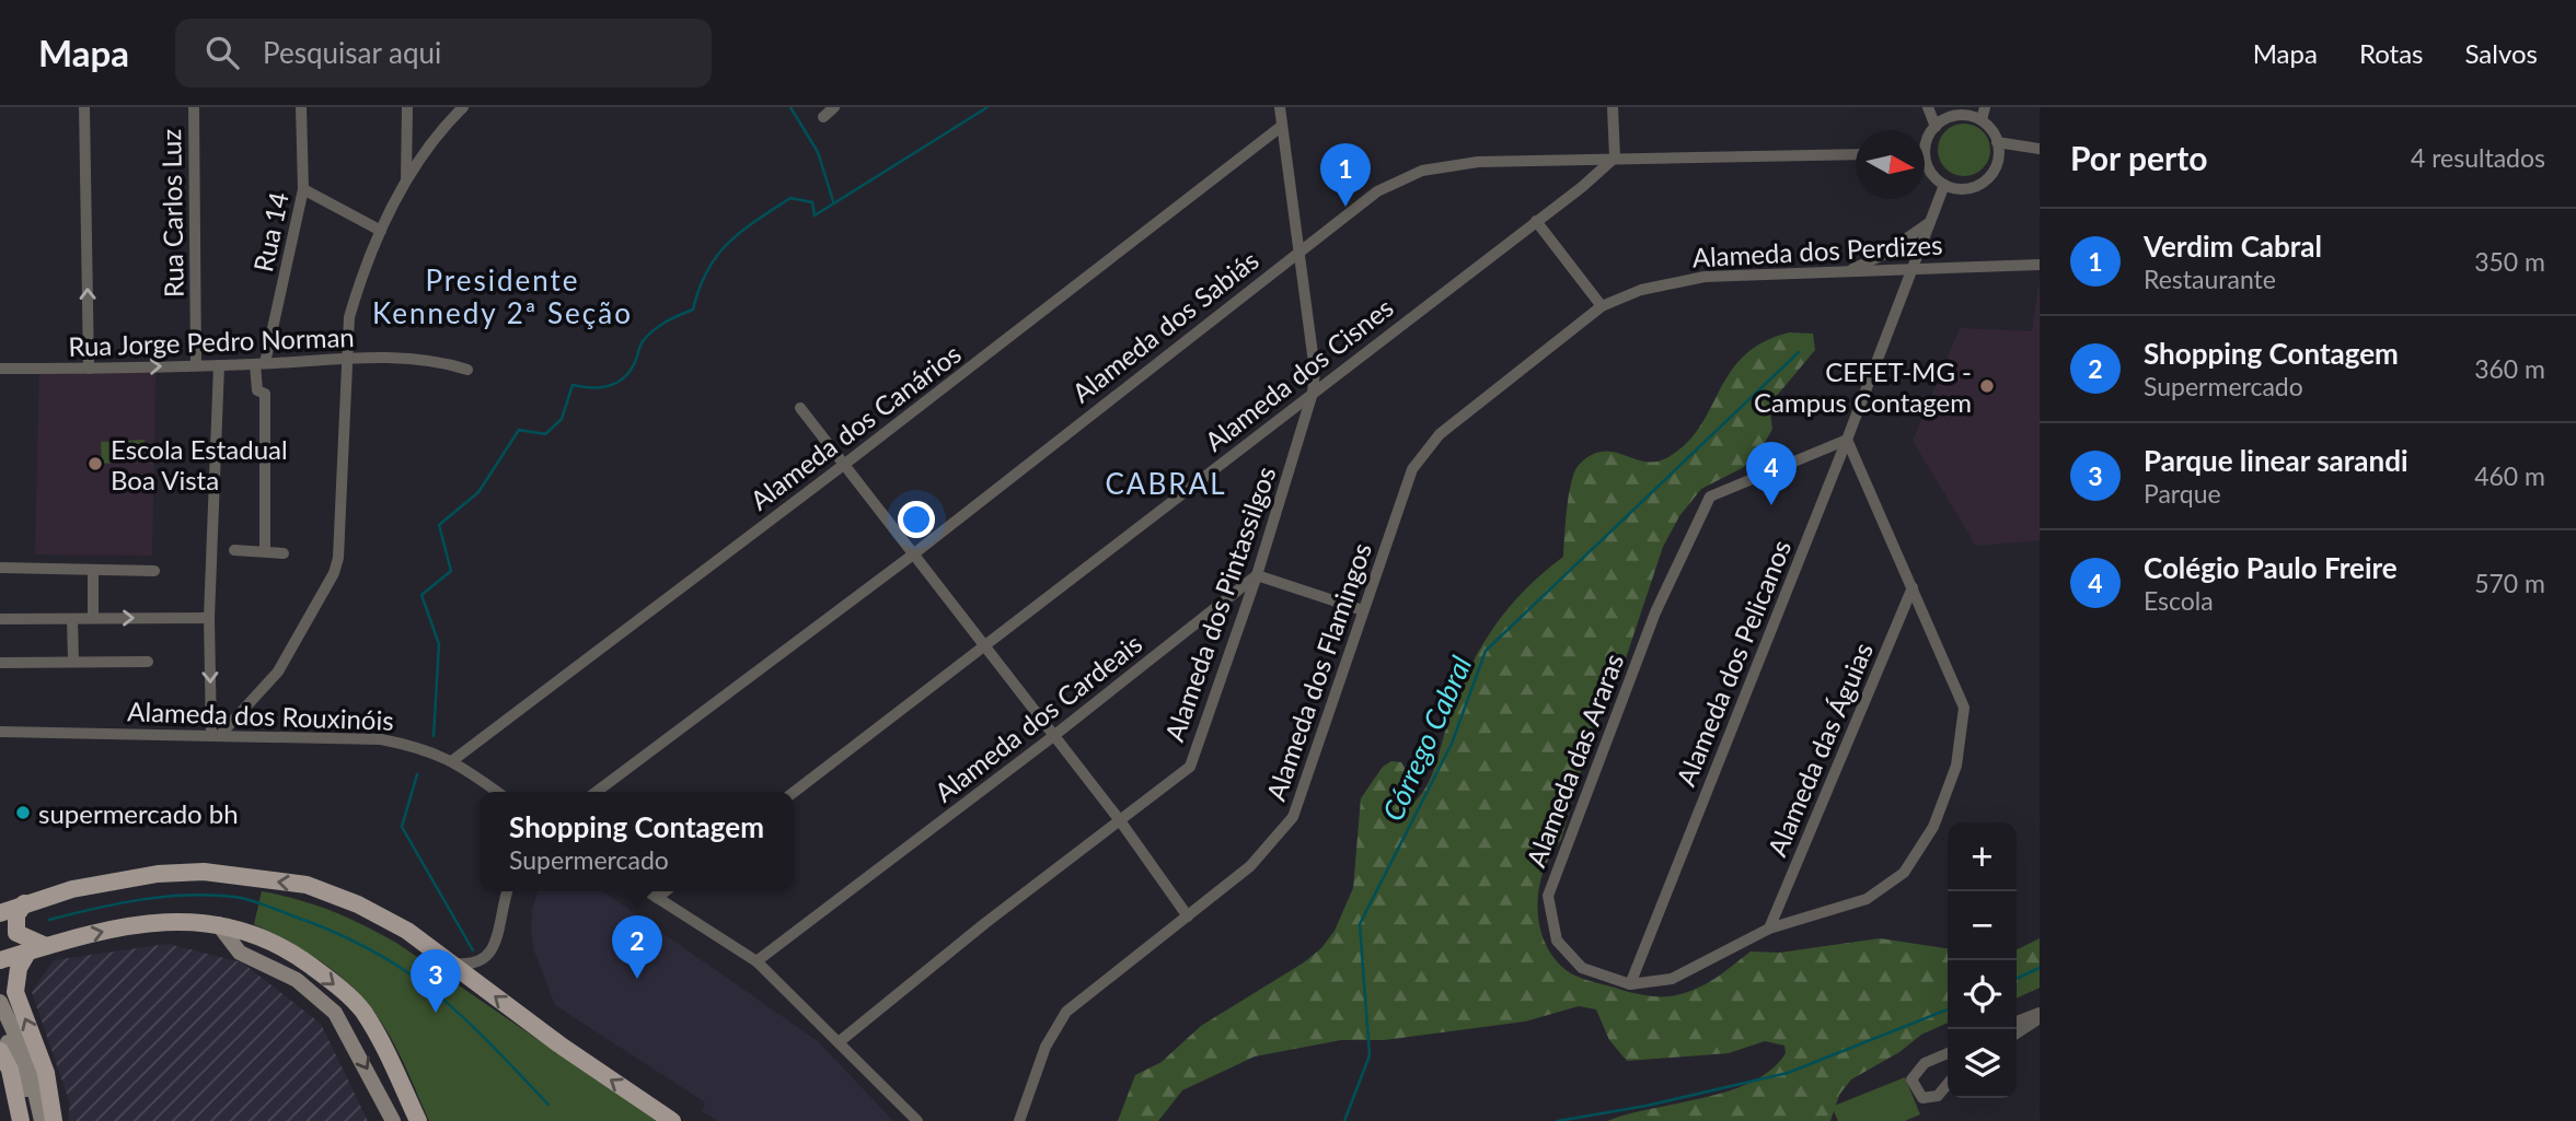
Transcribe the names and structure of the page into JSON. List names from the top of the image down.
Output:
{
  "streets": {
    "street": [
      "Rua Carlos Luz",
      "Rua 14",
      "Alameda dos Perdizes",
      "Alameda dos Sabiás",
      "Rua Jorge Pedro Norman",
      "Alameda dos Cisnes",
      "Alameda dos Canários",
      "Alameda dos Pintassilgos",
      "Alameda dos Pelicanos",
      "Alameda dos Flamingos",
      "Alameda dos Rouxinóis",
      "Alameda dos Cardeais",
      "Alameda das Águias",
      "Alameda das Araras"
    ]
  },
  "crossings": [
    ["Rua Carlos Luz", "Rua Jorge Pedro Norman"],
    ["Rua 14", "Rua Jorge Pedro Norman"],
    ["Alameda dos Perdizes", "Alameda dos Pelicanos"],
    ["Alameda dos Perdizes", "Alameda dos Flamingos"],
    ["Alameda dos Sabiás", "Alameda dos Cisnes"],
    ["Alameda dos Sabiás", "Alameda dos Pintassilgos"],
    ["Alameda dos Cisnes", "Alameda dos Pintassilgos"],
    ["Alameda dos Canários", "Alameda dos Pintassilgos"],
    ["Alameda dos Canários", "Alameda dos Rouxinóis"],
    ["Alameda dos Pintassilgos", "Alameda dos Cardeais"],
    ["Alameda dos Pelicanos", "Alameda das Araras"],
    ["Alameda das Águias", "Alameda das Araras"]
  ],
  "districts": ["Presidente Kennedy 2ª Seção", "CABRAL"],
  "water": ["Córrego Cabral"],
  "places": ["CEFET-MG - Campus Contagem", "Escola Estadual Boa Vista", "supermercado bh"],
  "north": "right",
  "page": {
    "header": "Mapa",
    "search": "Pesquisar aqui",
    "nav": ["Mapa", "Rotas", "Salvos"],
    "heading": ["Por perto", "4 resultados"],
    "pins": [
      "1",
      "4",
      "2",
      "3"
    ],
    "list": [
      {
        "mark": "1",
        "name": "Verdim Cabral",
        "note": "Restaurante",
        "value": "350 m"
      },
      {
        "mark": "2",
        "name": "Shopping Contagem",
        "note": "Supermercado",
        "value": "360 m"
      },
      {
        "mark": "3",
        "name": "Parque linear sarandi",
        "note": "Parque",
        "value": "460 m"
      },
      {
        "mark": "4",
        "name": "Colégio Paulo Freire",
        "note": "Escola",
        "value": "570 m"
      }
    ],
    "popup": ["Shopping Contagem", "Supermercado"],
    "map_buttons": ["+", "−"]
  }
}
